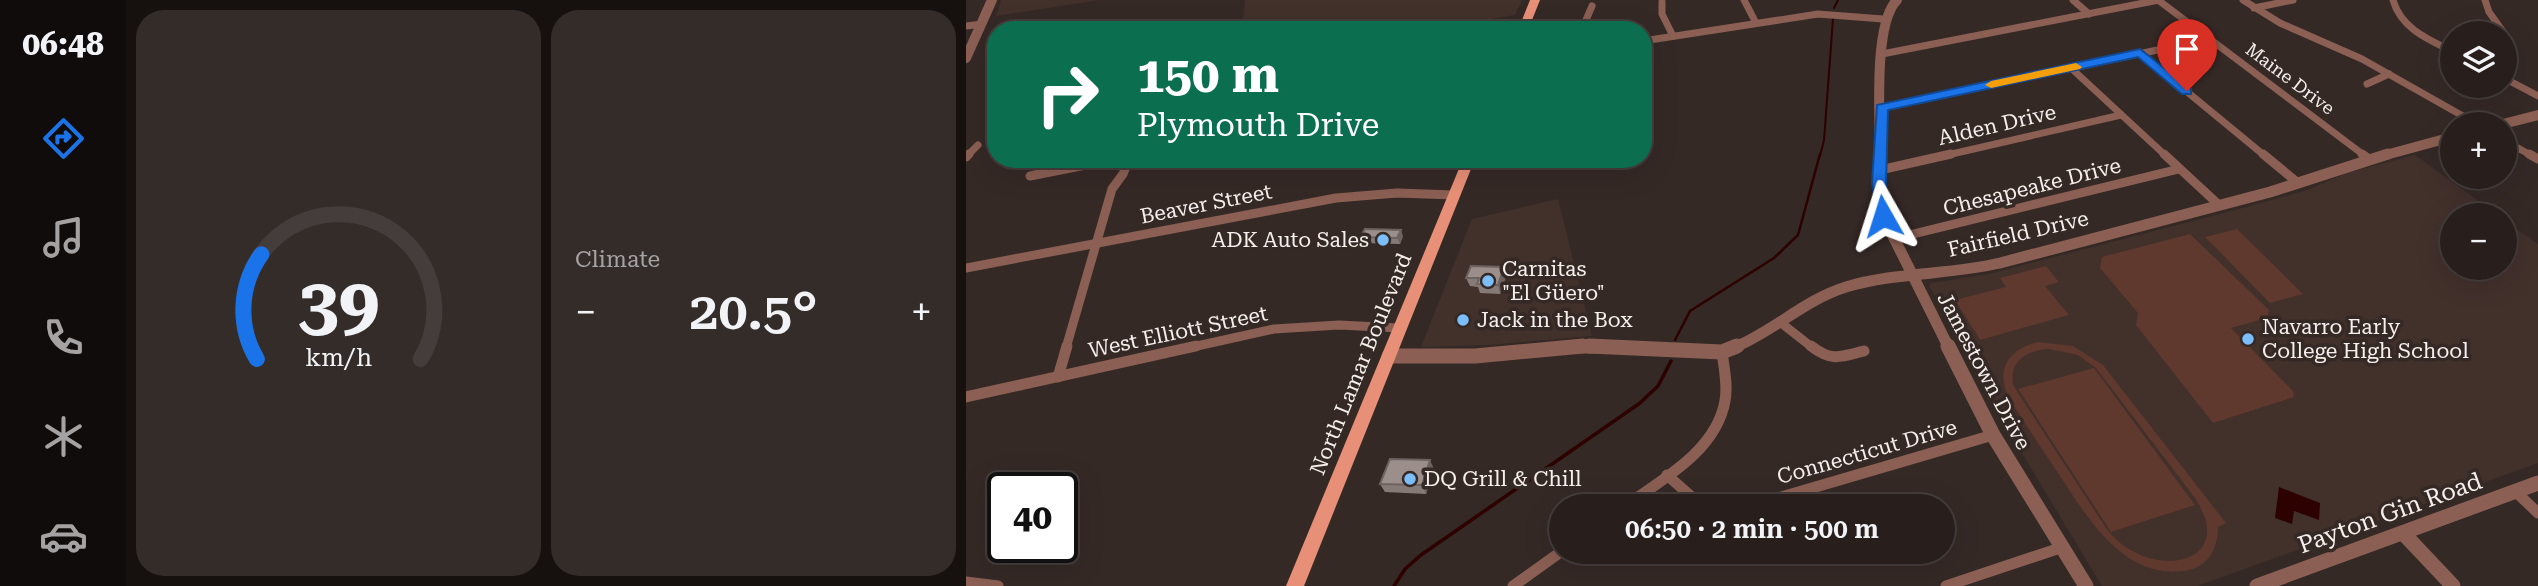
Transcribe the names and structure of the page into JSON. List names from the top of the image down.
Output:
{
  "streets": {
    "main road": ["North Lamar Boulevard"],
    "street": [
      "Maine Drive",
      "Alden Drive",
      "Chesapeake Drive",
      "Beaver Street",
      "Fairfield Drive",
      "West Elliott Street",
      "Jamestown Drive",
      "Connecticut Drive",
      "Payton Gin Road"
    ]
  },
  "crossings": [
    ["Maine Drive", "Fairfield Drive"],
    ["Alden Drive", "Jamestown Drive"],
    ["Chesapeake Drive", "Jamestown Drive"],
    ["Beaver Street", "North Lamar Boulevard"],
    ["Fairfield Drive", "North Lamar Boulevard"],
    ["Fairfield Drive", "Jamestown Drive"],
    ["West Elliott Street", "North Lamar Boulevard"],
    ["Jamestown Drive", "Connecticut Drive"]
  ],
  "places": [
    "ADK Auto Sales",
    "Carnitas \"El Güero\"",
    "Jack in the Box",
    "Navarro Early College High School",
    "DQ Grill & Chill"
  ],
  "page": {
    "tabs": "06:48",
    "tile": "Climate",
    "map_buttons": ["+", "−"],
    "turn": ["150 m", "Plymouth Drive"],
    "heat": ["−", "20.5°", "+"],
    "limit": "40",
    "trip": "06:50 · 2 min · 500 m",
    "gauge": ["39", "km/h"]
  }
}
